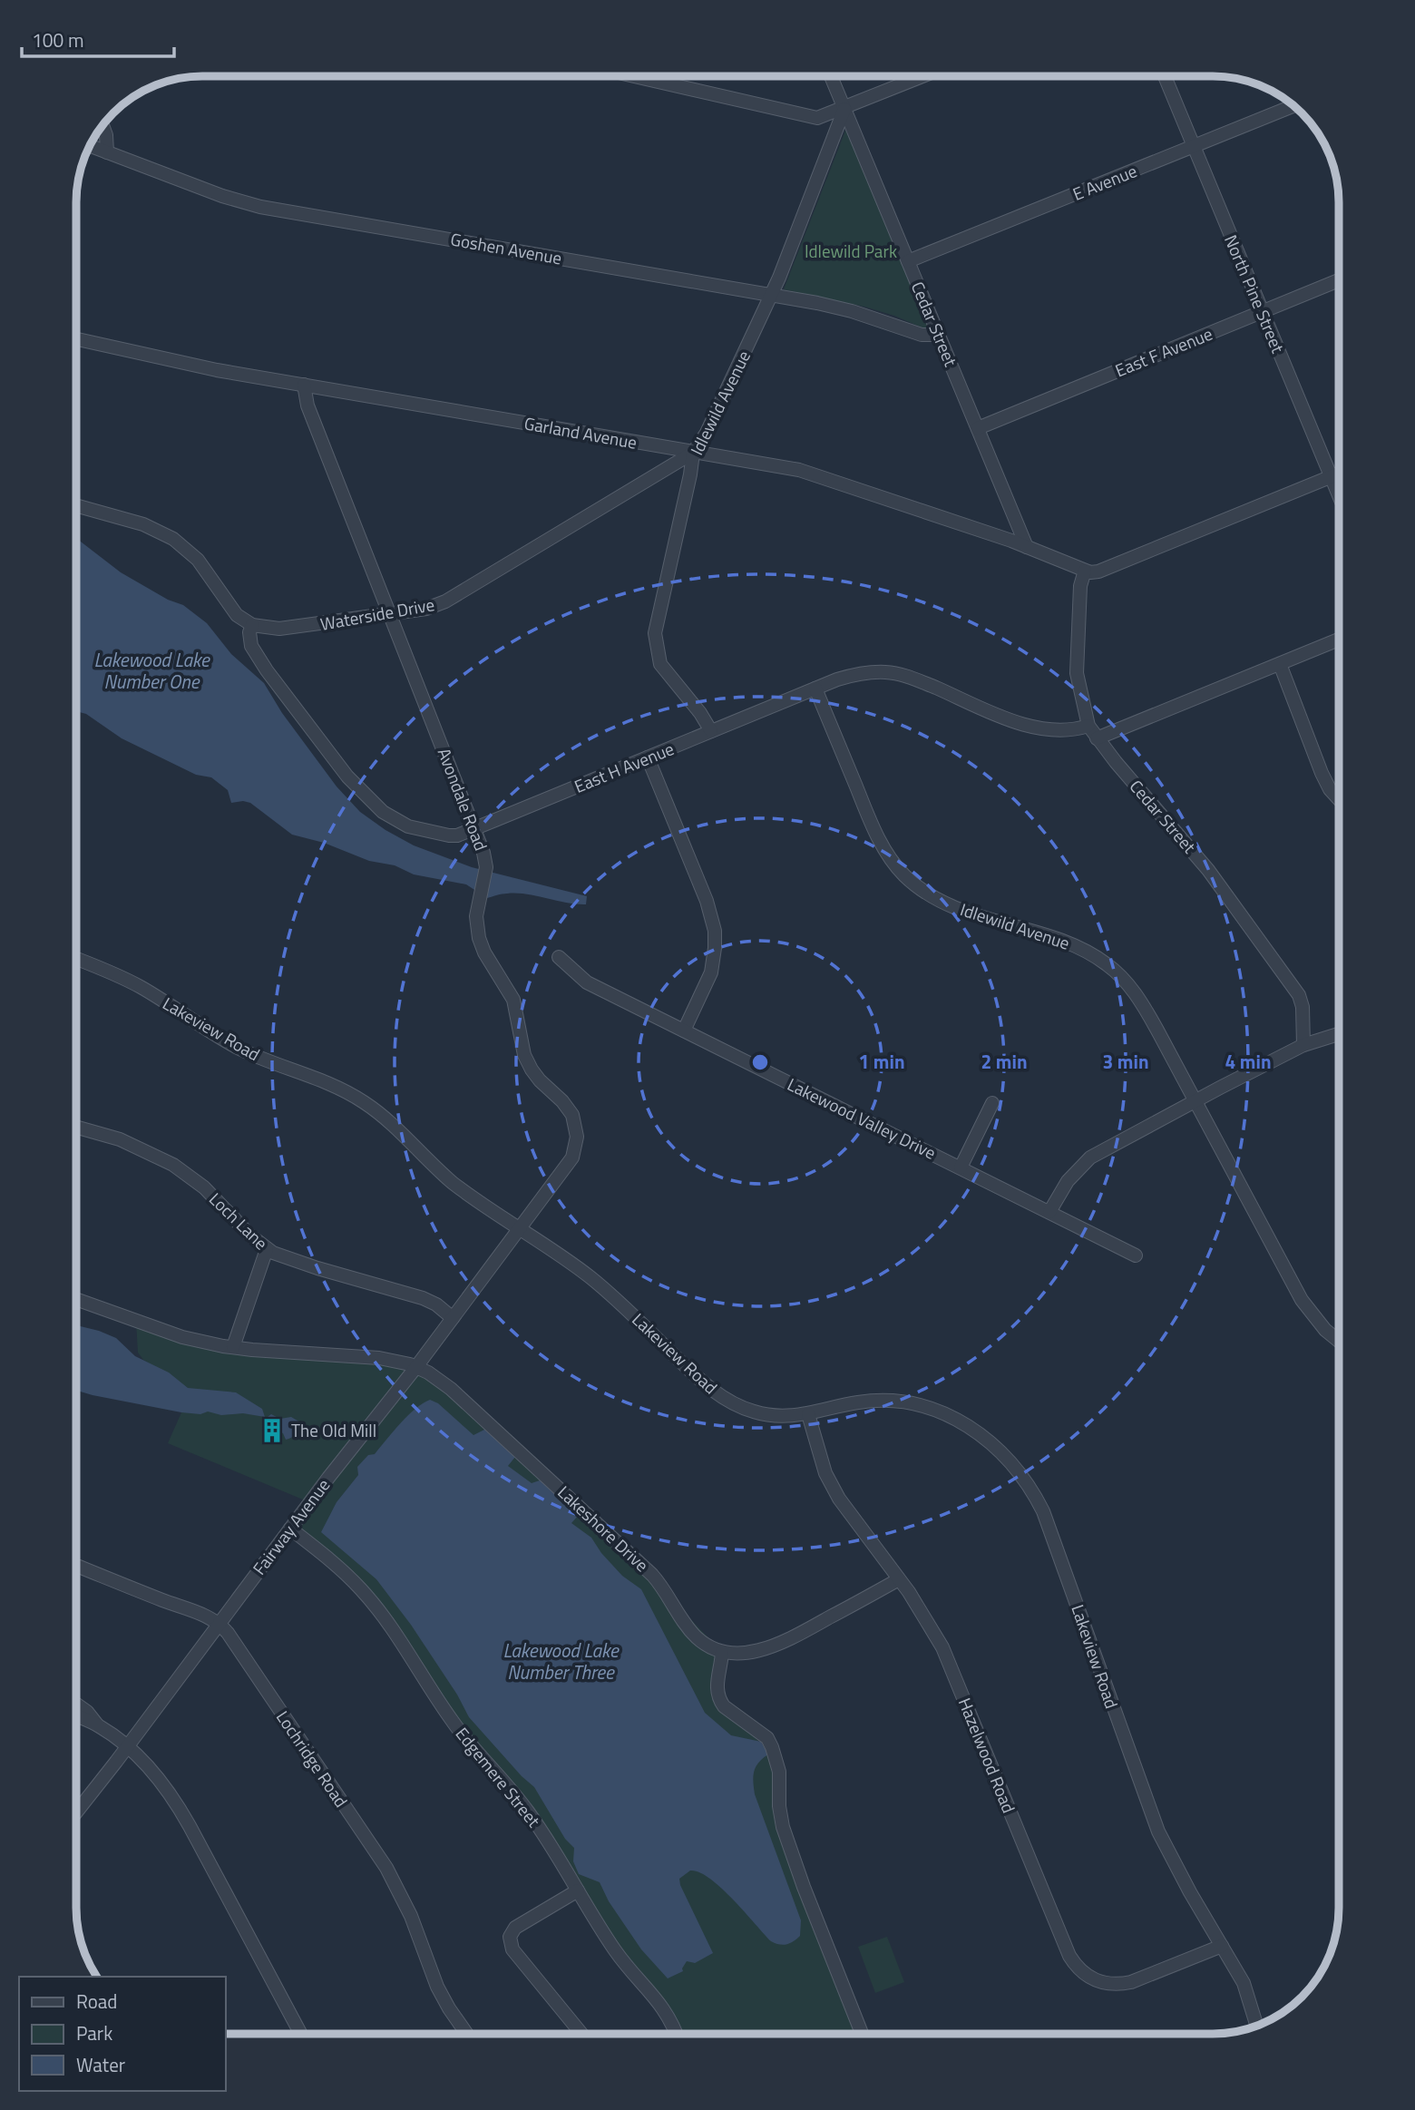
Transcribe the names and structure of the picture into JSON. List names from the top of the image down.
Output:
{
  "streets": {
    "street": [
      "E Avenue",
      "Goshen Avenue",
      "North Pine Street",
      "Cedar Street",
      "East F Avenue",
      "Idlewild Avenue",
      "Garland Avenue",
      "Waterside Drive",
      "East H Avenue",
      "Avondale Road",
      "Lakeview Road",
      "Lakewood Valley Drive",
      "Loch Lane",
      "Fairway Avenue",
      "Lakeshore Drive",
      "Hazelwood Road",
      "Lochridge Road",
      "Edgemere Street"
    ]
  },
  "crossings": [
    ["E Avenue", "North Pine Street"],
    ["E Avenue", "Cedar Street"],
    ["Goshen Avenue", "Cedar Street"],
    ["Goshen Avenue", "Idlewild Avenue"],
    ["North Pine Street", "East F Avenue"],
    ["Cedar Street", "East F Avenue"],
    ["Cedar Street", "Idlewild Avenue"],
    ["Cedar Street", "Garland Avenue"],
    ["Cedar Street", "East H Avenue"],
    ["Idlewild Avenue", "Garland Avenue"],
    ["Idlewild Avenue", "Waterside Drive"],
    ["Idlewild Avenue", "East H Avenue"],
    ["Garland Avenue", "Waterside Drive"],
    ["Garland Avenue", "Avondale Road"],
    ["Waterside Drive", "East H Avenue"],
    ["Waterside Drive", "Avondale Road"],
    ["East H Avenue", "Avondale Road"],
    ["Avondale Road", "Lakeview Road"],
    ["Avondale Road", "Fairway Avenue"],
    ["Lakeview Road", "Fairway Avenue"],
    ["Lakeview Road", "Hazelwood Road"],
    ["Loch Lane", "Fairway Avenue"],
    ["Fairway Avenue", "Lakeshore Drive"],
    ["Fairway Avenue", "Lochridge Road"],
    ["Fairway Avenue", "Edgemere Street"]
  ],
  "water": ["Lakewood Lake Number One", "Lakewood Lake Number Three"],
  "parks": ["Idlewild Park"],
  "places": {
    "building": ["The Old Mill"]
  },
  "legend": ["Road", "Park", "Water"],
  "scale_bar": "100 m",
  "rings": [
    "1 min",
    "2 min",
    "3 min",
    "4 min"
  ]
}
